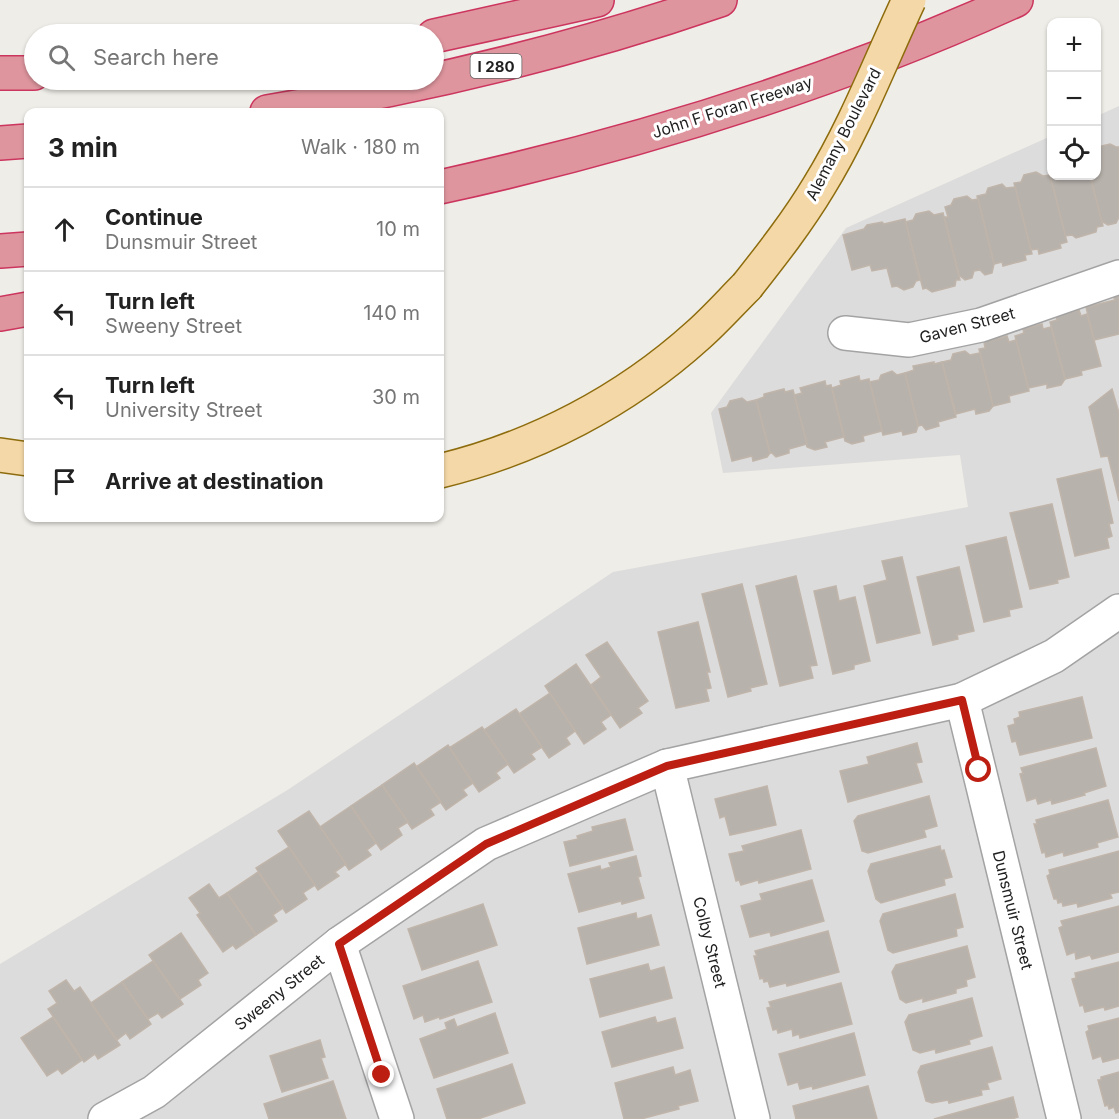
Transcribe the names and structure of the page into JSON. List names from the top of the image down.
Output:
{
  "streets": {
    "highway": ["I 280", "John F Foran Freeway"],
    "main road": ["Alemany Boulevard"],
    "street": [
      "Gaven Street",
      "Dunsmuir Street",
      "Colby Street",
      "Sweeny Street"
    ]
  },
  "crossings": [
    ["Dunsmuir Street", "Sweeny Street"],
    ["Colby Street", "Sweeny Street"]
  ],
  "page": {
    "map_buttons": ["+", "−"],
    "search": "Search here",
    "heading": ["3 min", "Walk · 180 m"],
    "list": [
      ["Continue", "Dunsmuir Street", "10 m"],
      ["Turn left", "Sweeny Street", "140 m"],
      ["Turn left", "University Street", "30 m"],
      "Arrive at destination"
    ]
  }
}
